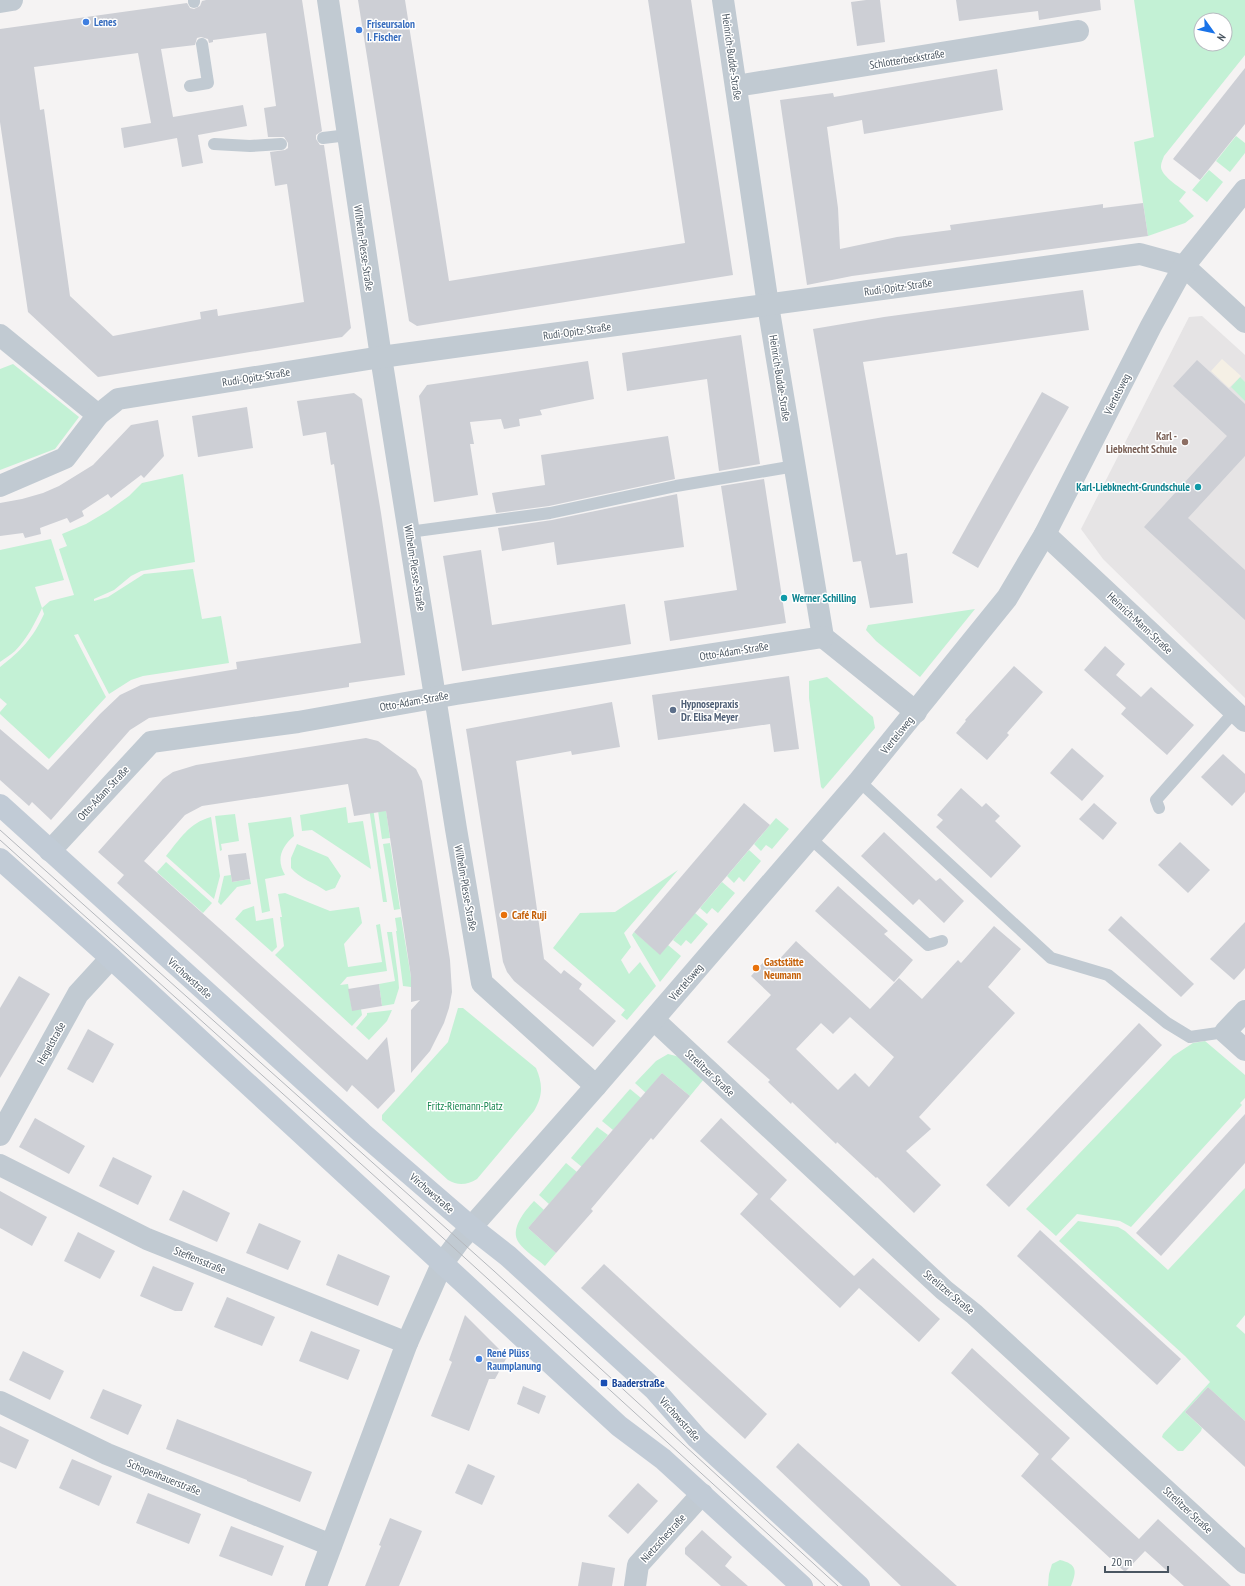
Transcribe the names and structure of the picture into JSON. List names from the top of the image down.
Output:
{
  "streets": {
    "main road": ["Virchowstraße"],
    "street": [
      "Heinrich-Budde-Straße",
      "Schlotterbeckstraße",
      "Wilhelm-Plesse-Straße",
      "Rudi-Opitz-Straße",
      "Viertelsweg",
      "Heinrich-Mann-Straße",
      "Otto-Adam-Straße",
      "Hegelstraße",
      "Strelitzer Straße",
      "Steffensstraße",
      "Schopenhauerstraße",
      "Nietzschestraße"
    ]
  },
  "crossings": [
    ["Heinrich-Budde-Straße", "Schlotterbeckstraße"],
    ["Heinrich-Budde-Straße", "Rudi-Opitz-Straße"],
    ["Heinrich-Budde-Straße", "Otto-Adam-Straße"],
    ["Wilhelm-Plesse-Straße", "Rudi-Opitz-Straße"],
    ["Wilhelm-Plesse-Straße", "Viertelsweg"],
    ["Wilhelm-Plesse-Straße", "Otto-Adam-Straße"],
    ["Rudi-Opitz-Straße", "Viertelsweg"],
    ["Viertelsweg", "Heinrich-Mann-Straße"],
    ["Viertelsweg", "Virchowstraße"],
    ["Viertelsweg", "Strelitzer Straße"],
    ["Otto-Adam-Straße", "Virchowstraße"]
  ],
  "parks": ["Fritz-Riemann-Platz"],
  "places": {
    "other": [
      "Lenes",
      "Friseursalon I. Fischer",
      "Karl - Liebknecht Schule",
      "Karl-Liebknecht-Grundschule",
      "Werner Schilling",
      "Hypnosepraxis Dr. Elisa Meyer",
      "Café Ruji",
      "Gaststätte Neumann",
      "René Plüss Raumplanung"
    ],
    "transit": ["Baaderstraße"]
  },
  "scale_bar": "20 m",
  "north": "bottom right"
}
